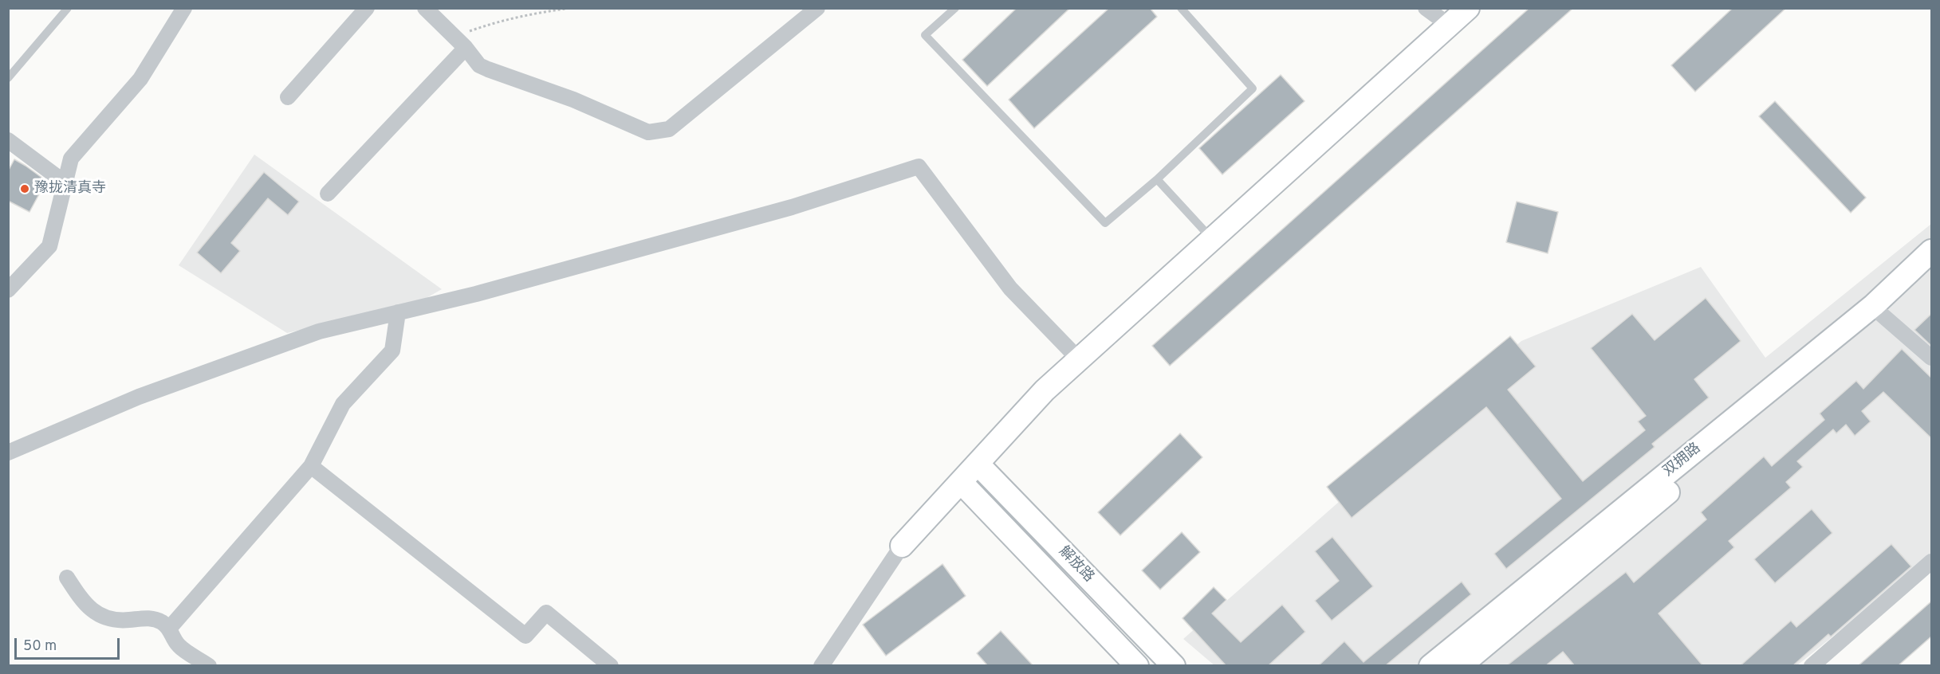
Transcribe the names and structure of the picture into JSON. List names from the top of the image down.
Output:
{
  "streets": {
    "street": ["双拥路", "解放路"]
  },
  "places": ["豫拢清真寺"],
  "scale_bar": "50 m"
}
